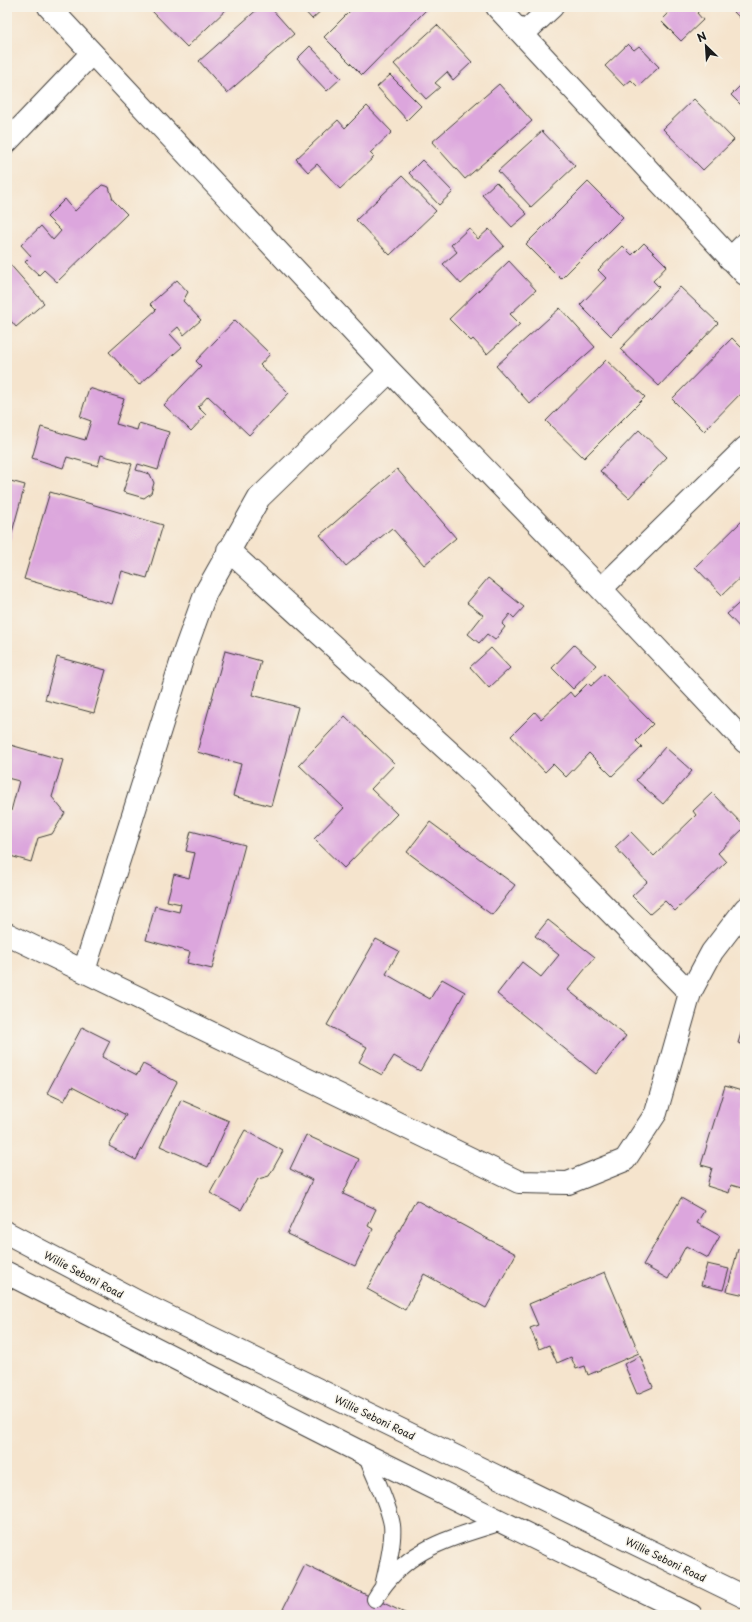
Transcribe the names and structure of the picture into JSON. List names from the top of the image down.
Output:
{
  "streets": {
    "street": ["Willie Seboni Road"]
  },
  "north": "top left"
}
